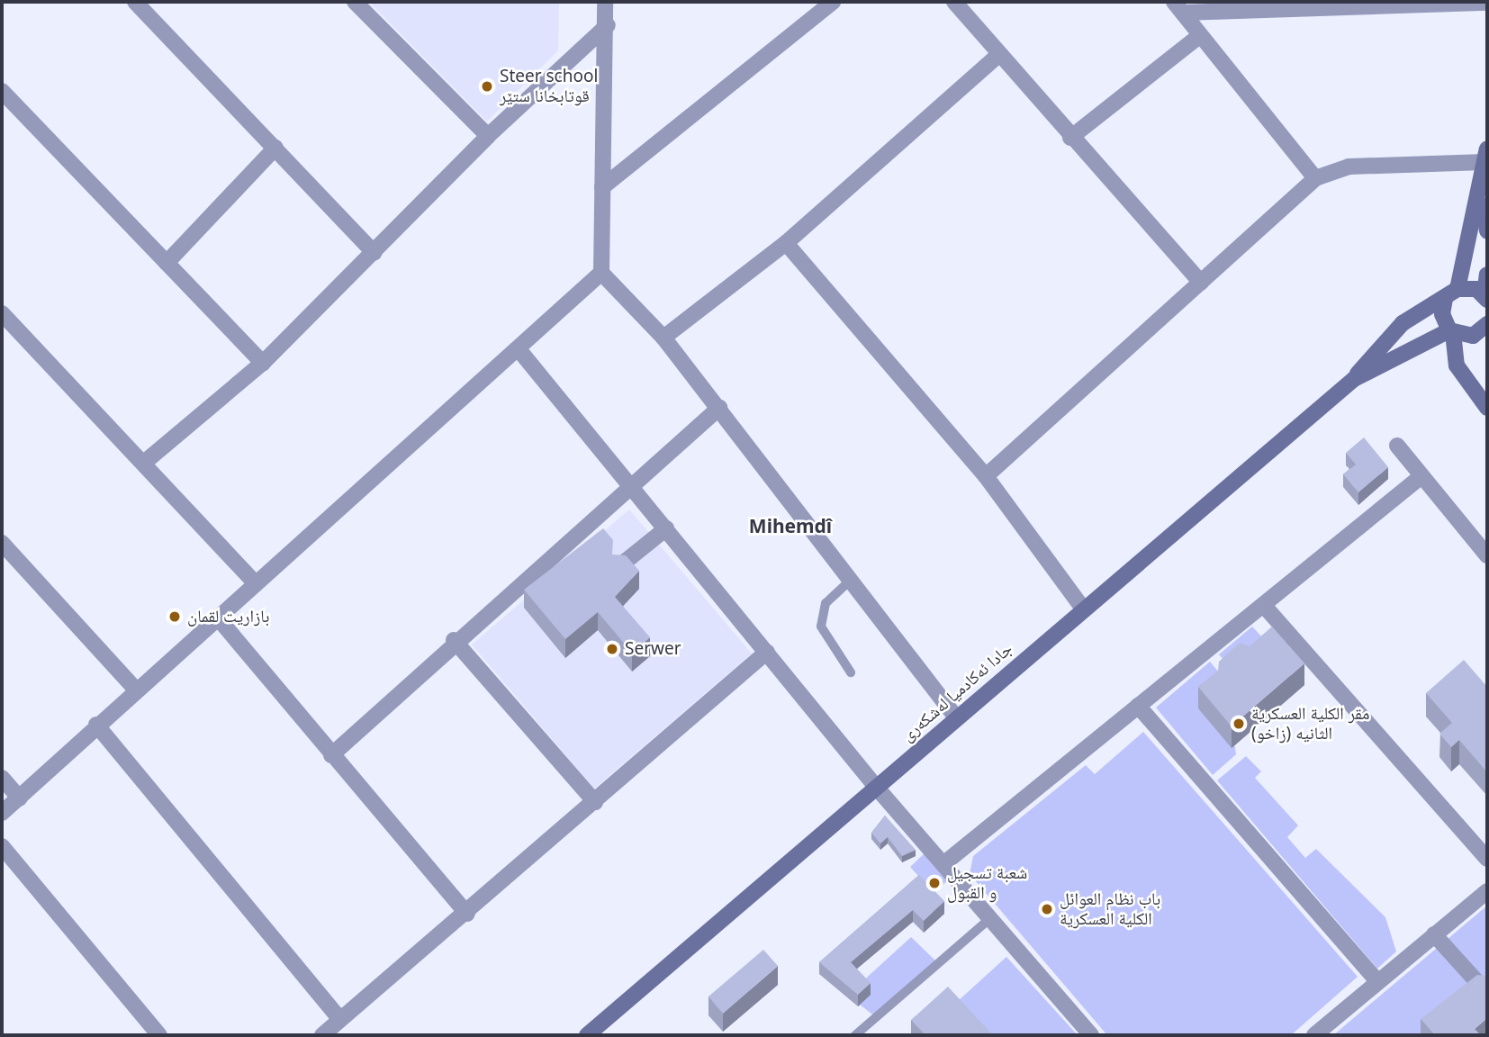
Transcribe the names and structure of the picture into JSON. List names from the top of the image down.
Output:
{
  "streets": {
    "main road": ["جادا ئه‌كادميا له‌شكه‌رى"]
  },
  "districts": ["Mihemdî"],
  "places": [
    "Steer school قوتابخانا ستێر",
    "بازاريت لقمان",
    "Serwer",
    "مقر الكلية العسكرية الثانيه (زاخو)",
    "شعبة تسجيل و القبول",
    "باب نظام العوائل الكلية العسكرية"
  ]
}
